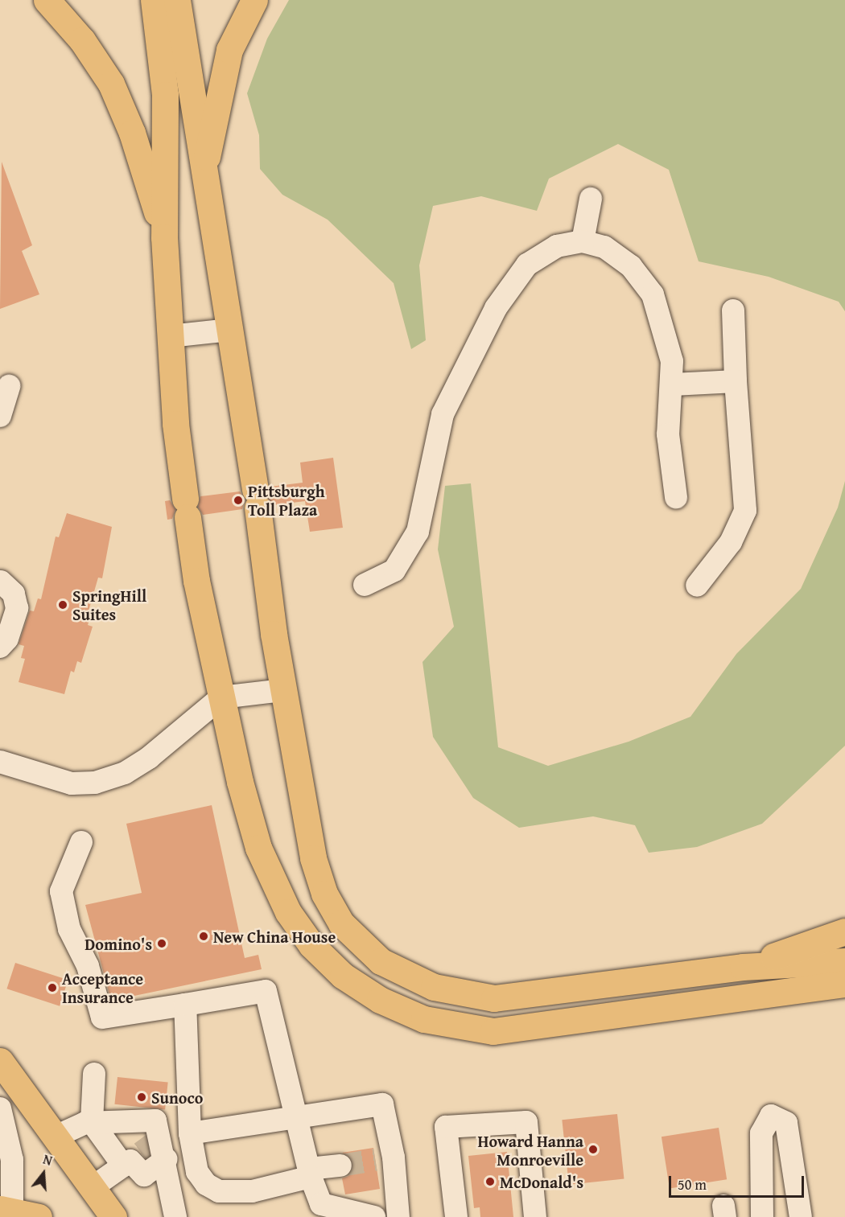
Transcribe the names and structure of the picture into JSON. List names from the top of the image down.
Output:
{
  "places": [
    "Pittsburgh Toll Plaza",
    "SpringHill Suites",
    "New China House",
    "Domino's",
    "Acceptance Insurance",
    "Sunoco",
    "Howard Hanna Monroeville",
    "McDonald's"
  ],
  "scale_bar": "50 m",
  "north": "top"
}
